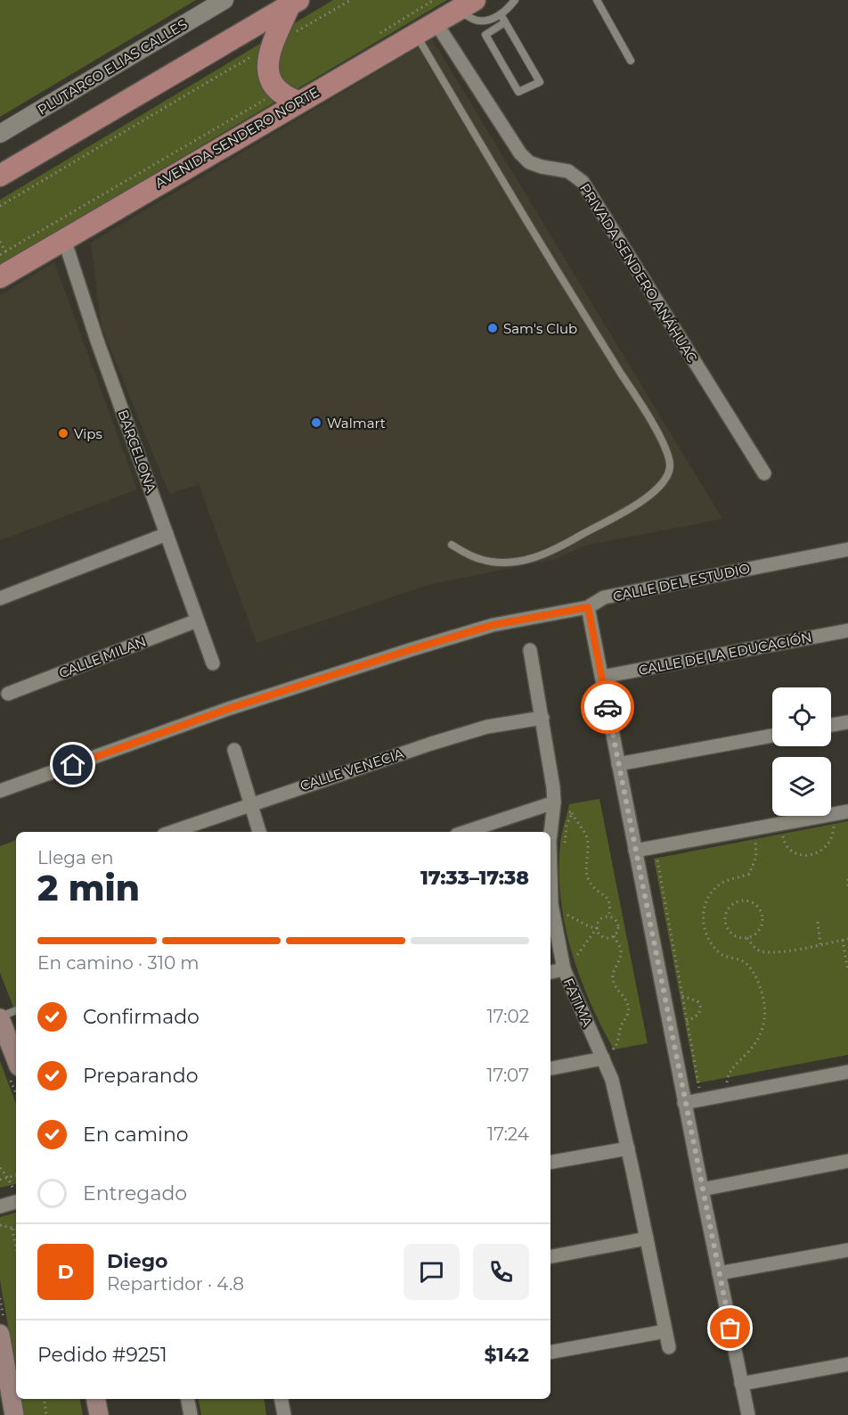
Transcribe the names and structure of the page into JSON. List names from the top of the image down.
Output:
{
  "streets": {
    "main road": ["AVENIDA SENDERO NORTE"],
    "street": [
      "PLUTARCO ELIAS CALLES",
      "PRIVADA SENDERO ANÁHUAC",
      "BARCELONA",
      "CALLE DEL ESTUDIO",
      "CALLE DE LA EDUCACIÓN",
      "CALLE MILAN",
      "CALLE VENECIA",
      "FATIMA"
    ]
  },
  "crossings": [
    ["AVENIDA SENDERO NORTE", "PRIVADA SENDERO ANÁHUAC"],
    ["AVENIDA SENDERO NORTE", "BARCELONA"],
    ["BARCELONA", "CALLE MILAN"],
    ["CALLE VENECIA", "FATIMA"]
  ],
  "places": ["Sam's Club", "Walmart", "Vips"],
  "page": {
    "heading": ["2 min", "Llega en", "17:33–17:38"],
    "panel": [
      "Diego",
      "Repartidor · 4.8",
      "Pedido #9251",
      "$142"
    ],
    "bar": "En camino · 310 m",
    "list": [
      ["Confirmado", "17:02"],
      ["Preparando", "17:07"],
      ["En camino", "17:24"],
      "Entregado"
    ],
    "round": "D"
  }
}
